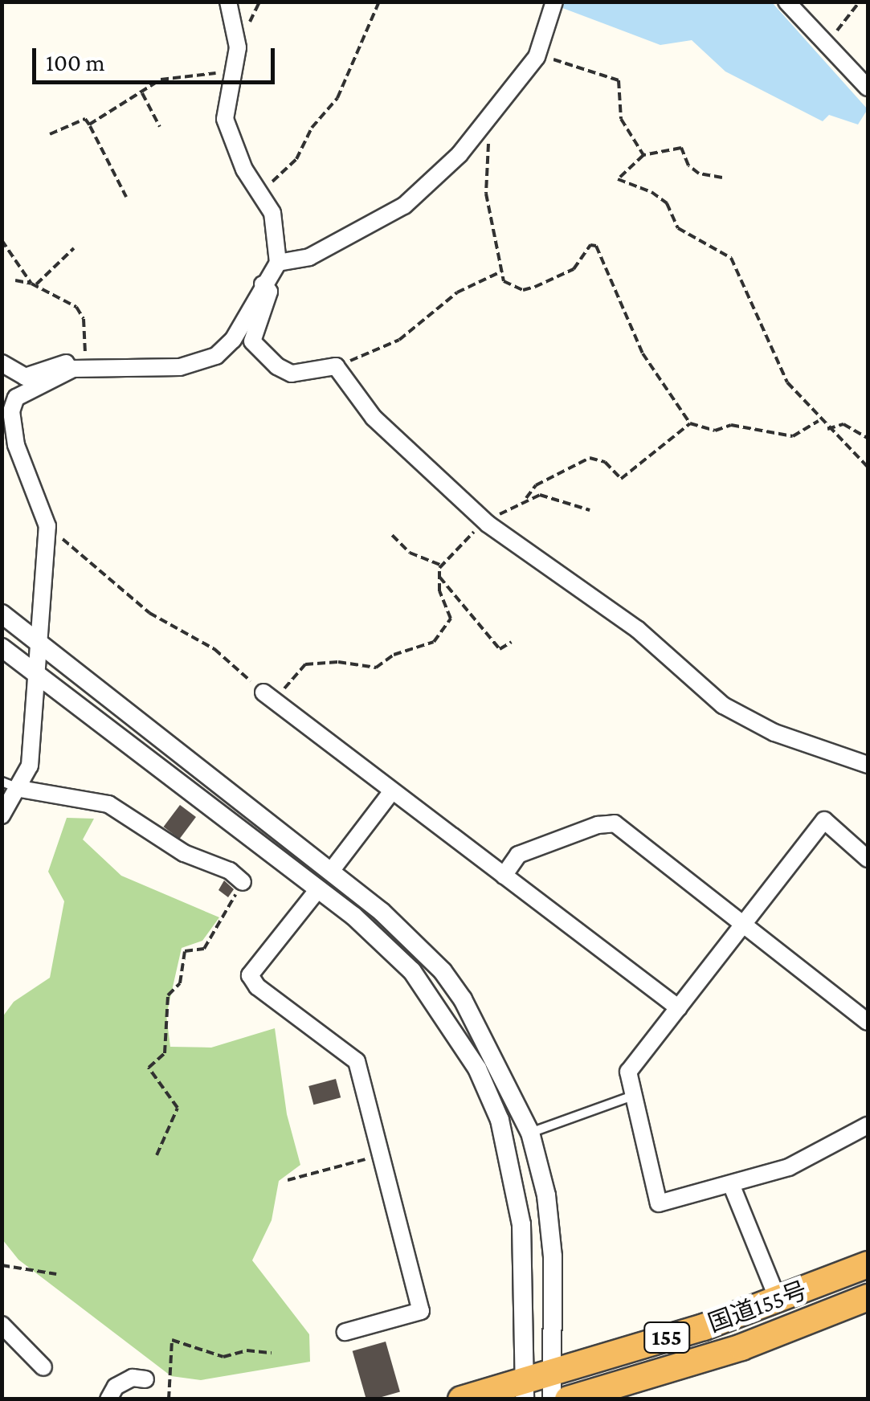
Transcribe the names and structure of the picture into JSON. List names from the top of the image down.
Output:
{
  "streets": {
    "highway": ["国道155号", "155"]
  },
  "scale_bar": "100 m"
}
